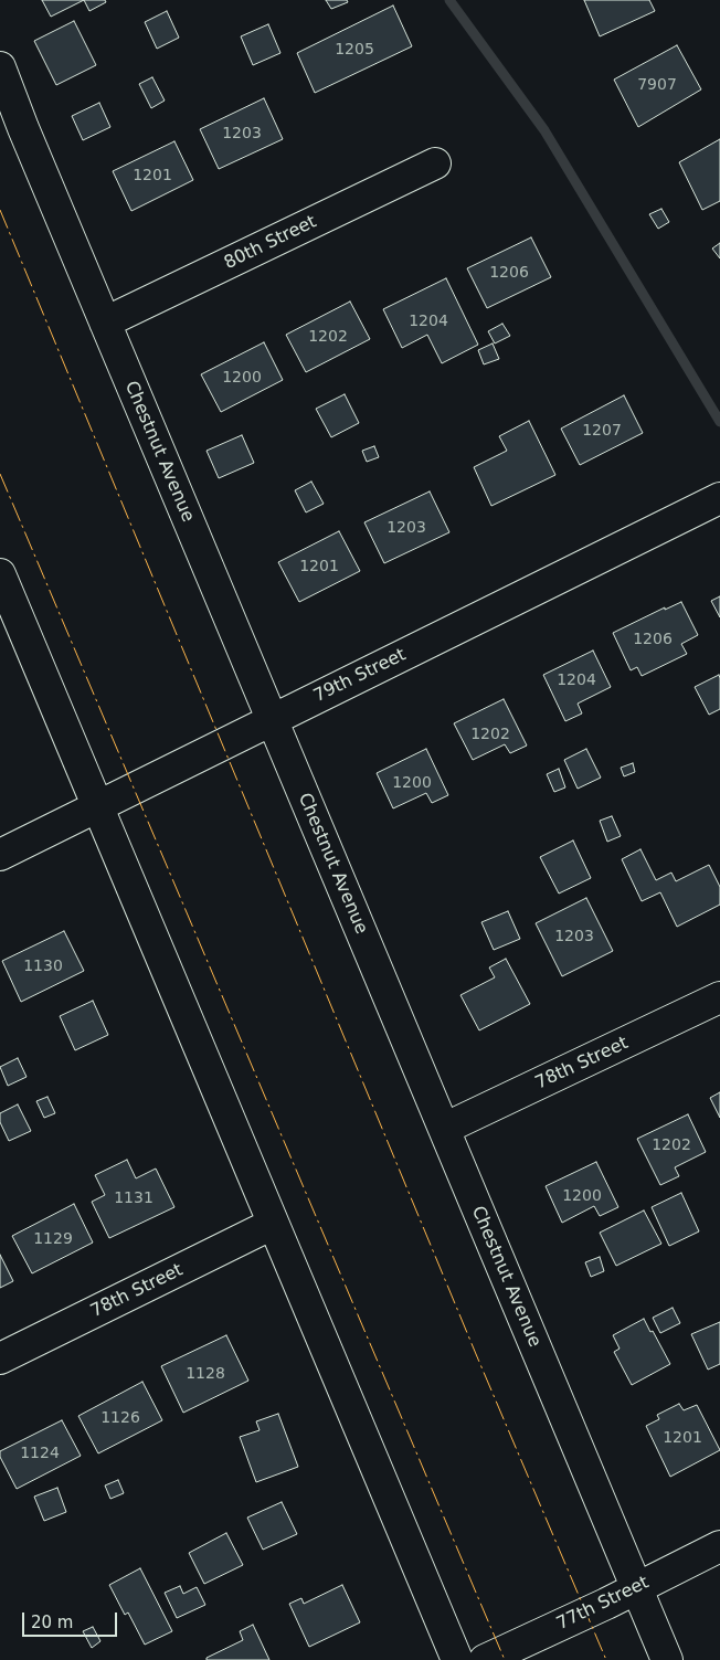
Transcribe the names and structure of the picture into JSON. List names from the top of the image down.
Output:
{
  "streets": {
    "street": [
      "80th Street",
      "Chestnut Avenue",
      "79th Street",
      "78th Street",
      "77th Street"
    ]
  },
  "crossings": [
    ["80th Street", "Chestnut Avenue"],
    ["Chestnut Avenue", "79th Street"],
    ["Chestnut Avenue", "78th Street"],
    ["Chestnut Avenue", "77th Street"]
  ],
  "house_numbers": [
    "1205",
    "7907",
    "1203",
    "1201",
    "1206",
    "1204",
    "1202",
    "1200",
    "1207",
    "1203",
    "1201",
    "1206",
    "1204",
    "1202",
    "1200",
    "1203",
    "1130",
    "1202",
    "1200",
    "1131",
    "1129",
    "1128",
    "1126",
    "1201",
    "1124"
  ],
  "scale_bar": "20 m"
}
